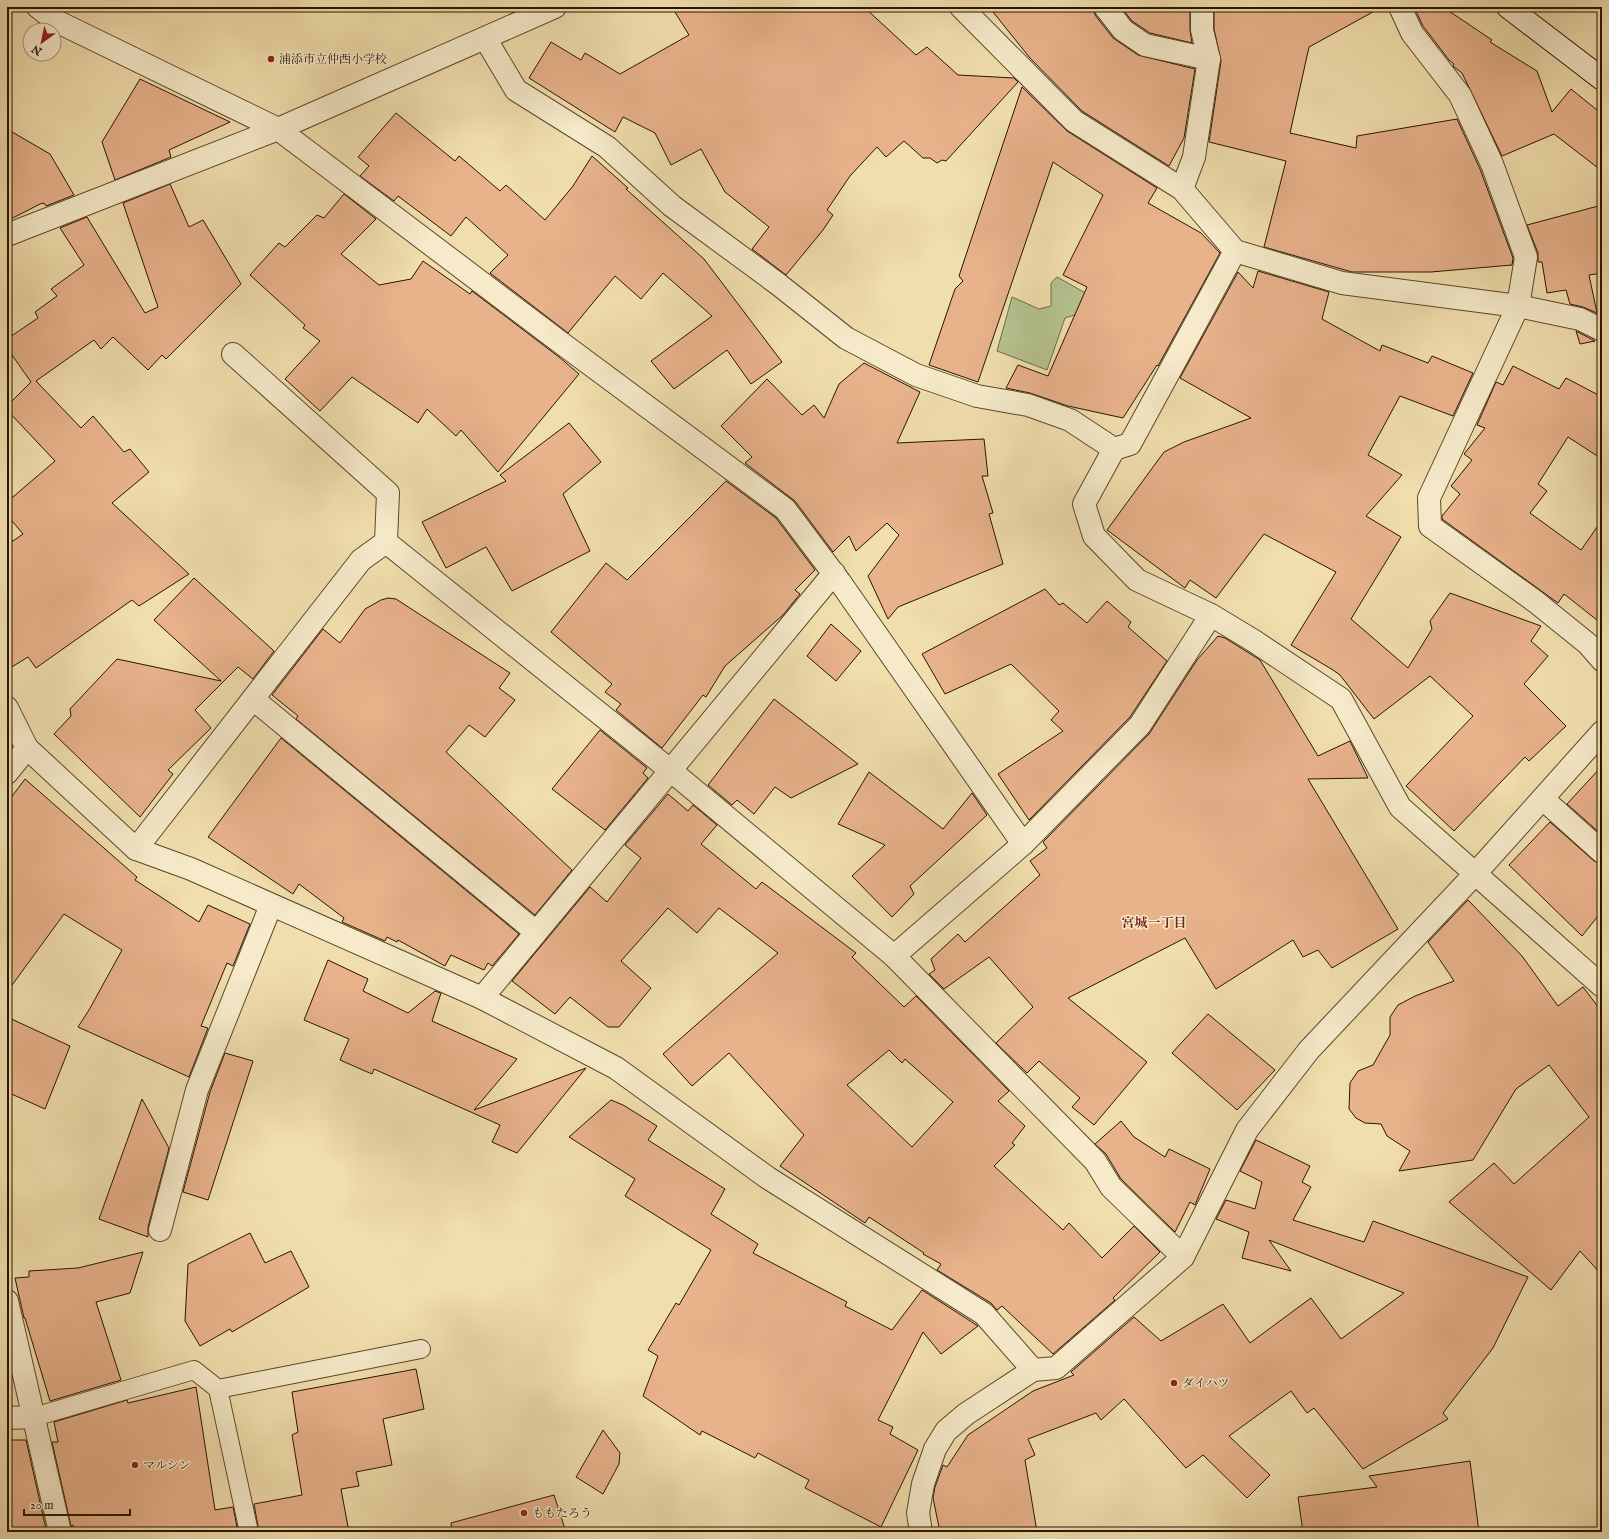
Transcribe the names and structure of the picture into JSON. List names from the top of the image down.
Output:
{
  "districts": ["宮城一丁目"],
  "places": [
    "浦添市立仲西小学校",
    "ダイハツ",
    "マルシン",
    "ももたろう"
  ],
  "scale_bar": "20 m",
  "north": "bottom left"
}
